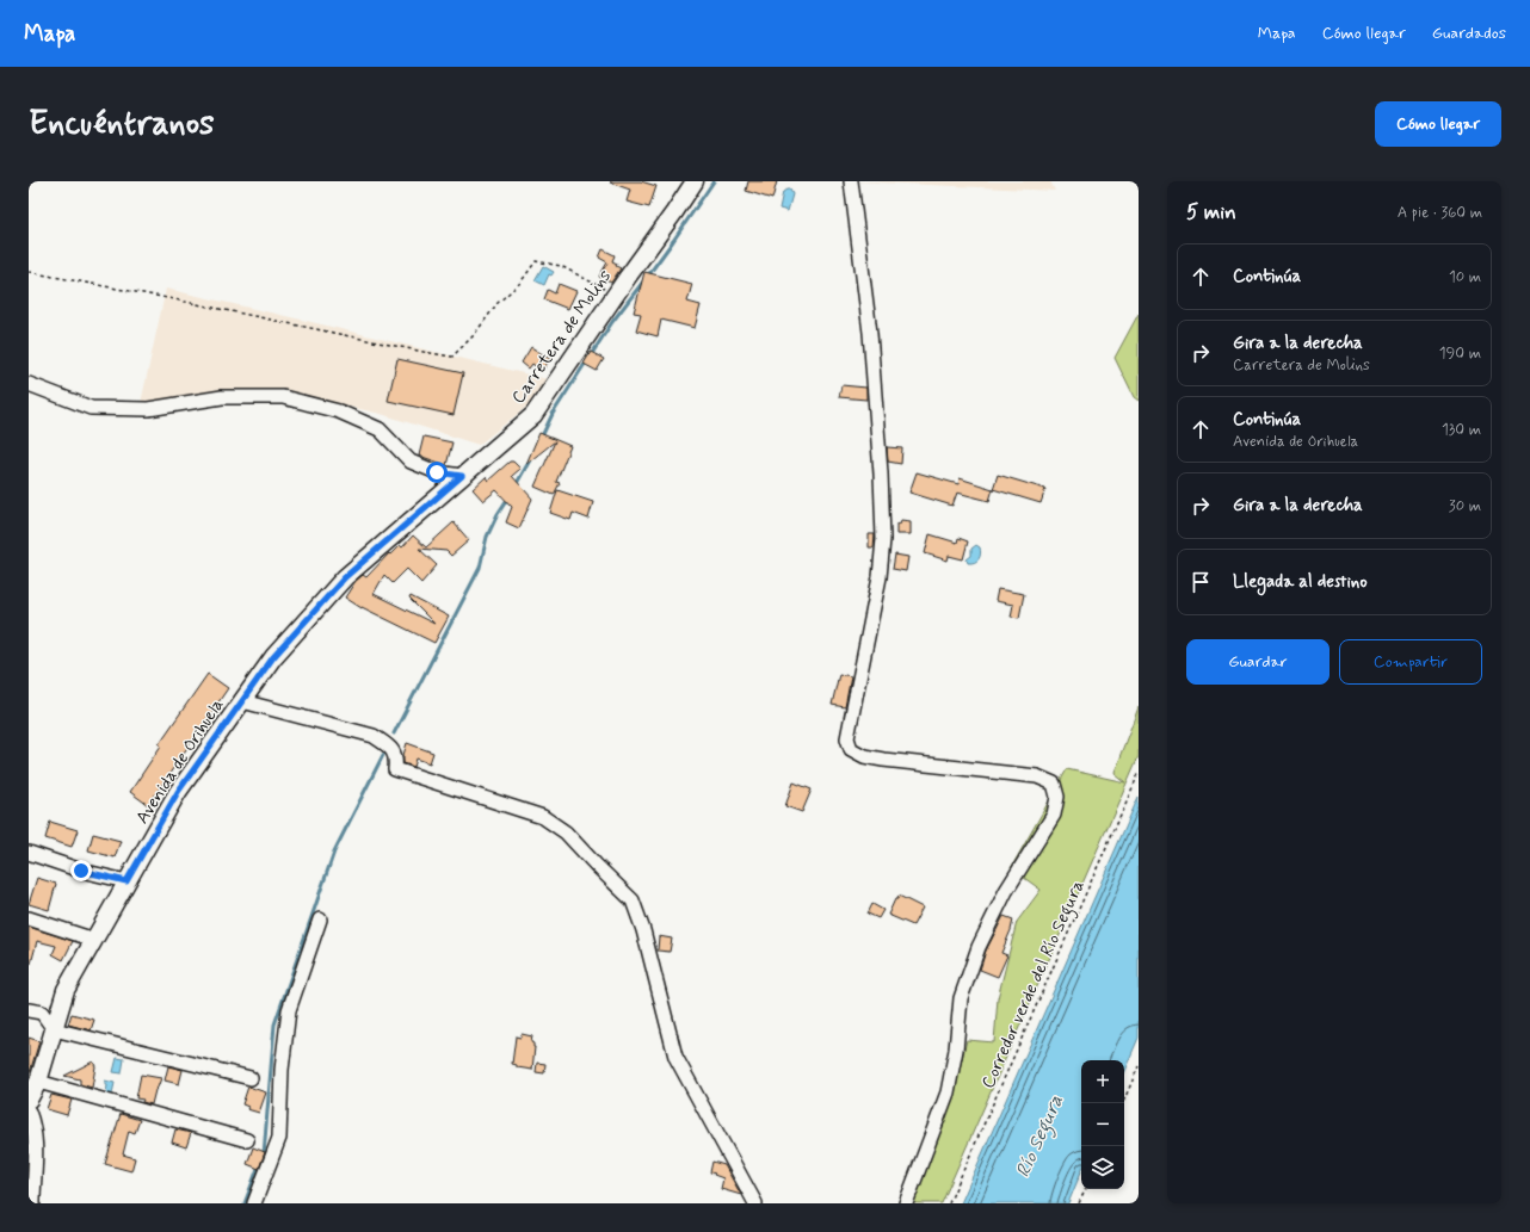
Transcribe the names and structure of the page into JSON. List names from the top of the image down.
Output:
{
  "streets": {
    "street": ["Carretera de Molins", "Avenida de Orihuela"],
    "path": ["Corredor verde del Río Segura"]
  },
  "crossings": [
    ["Carretera de Molins", "Avenida de Orihuela"]
  ],
  "water": ["Río Segura"],
  "page": {
    "header": "Mapa",
    "nav": ["Mapa", "Cómo llegar", "Guardados"],
    "buttons": [
      "Cómo llegar",
      ["Guardar", "Compartir"]
    ],
    "title": "Encuéntranos",
    "heading": ["5 min", "A pie · 360 m"],
    "list": [
      ["Continúa", "10 m"],
      ["Gira a la derecha", "Carretera de Molins", "190 m"],
      ["Continúa", "Avenida de Orihuela", "130 m"],
      ["Gira a la derecha", "30 m"],
      "Llegada al destino"
    ],
    "map_buttons": ["+", "−"]
  }
}
